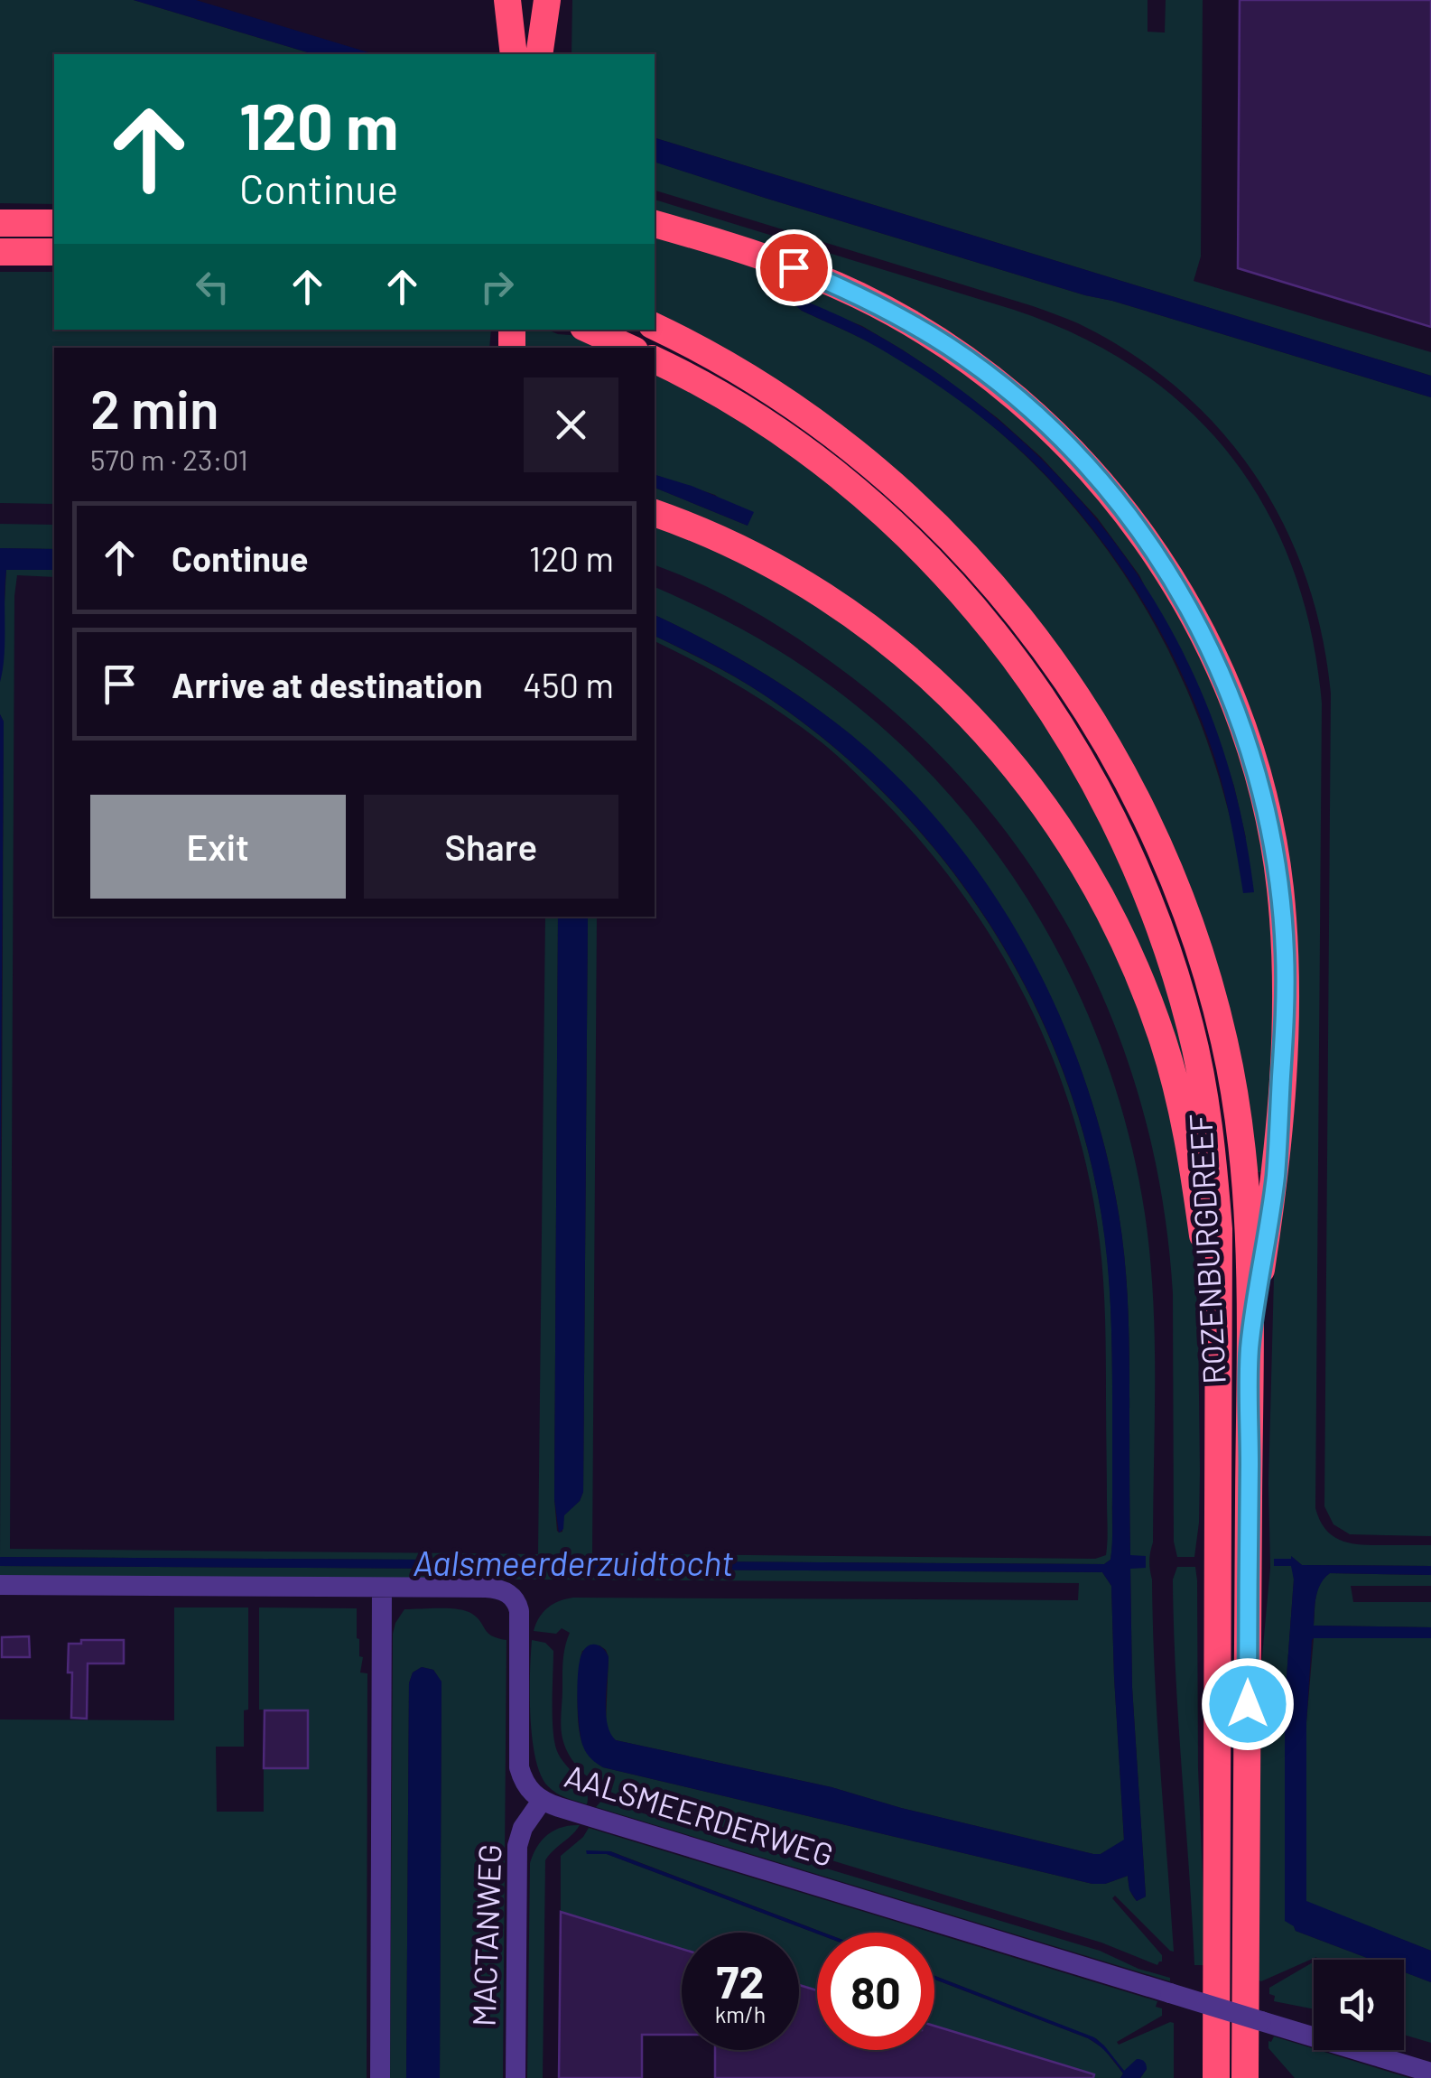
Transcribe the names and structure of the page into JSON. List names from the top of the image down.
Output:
{
  "streets": {
    "highway": ["ROZENBURGDREEF"],
    "street": ["AALSMEERDERWEG", "MACTANWEG"]
  },
  "crossings": [
    ["AALSMEERDERWEG", "MACTANWEG"]
  ],
  "water": ["Aalsmeerderzuidtocht"],
  "page": {
    "turn": ["120 m", "Continue"],
    "heading": ["2 min", "570 m · 23:01"],
    "list": [
      {
        "name": "Continue",
        "value": "120 m"
      },
      {
        "name": "Arrive at destination",
        "value": "450 m"
      }
    ],
    "buttons": ["Exit", "Share"],
    "speed": "72 km/h",
    "limit": "80"
  }
}
